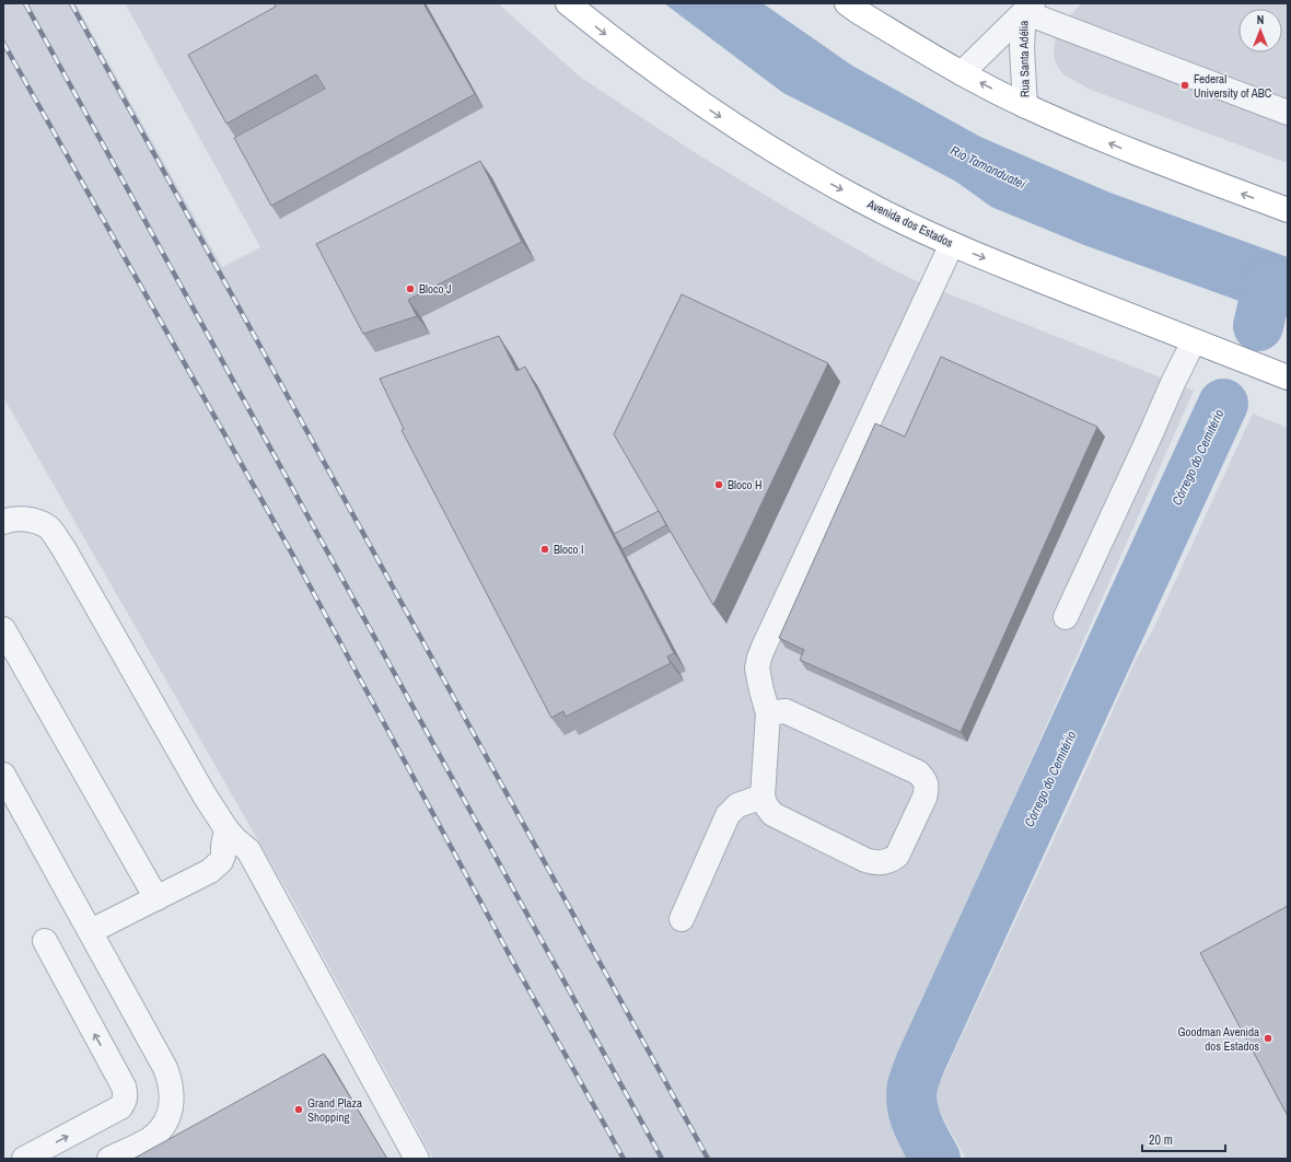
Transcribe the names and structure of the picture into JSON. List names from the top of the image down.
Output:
{
  "streets": {
    "highway": ["Avenida dos Estados"],
    "street": ["Rua Santa Adélia"]
  },
  "water": ["Rio Tamanduateí", "Córrego do Cemitério"],
  "places": [
    "Federal University of ABC",
    "Bloco J",
    "Bloco H",
    "Bloco I",
    "Goodman Avenida dos Estados",
    "Grand Plaza Shopping"
  ],
  "scale_bar": "20 m",
  "north": "top"
}
